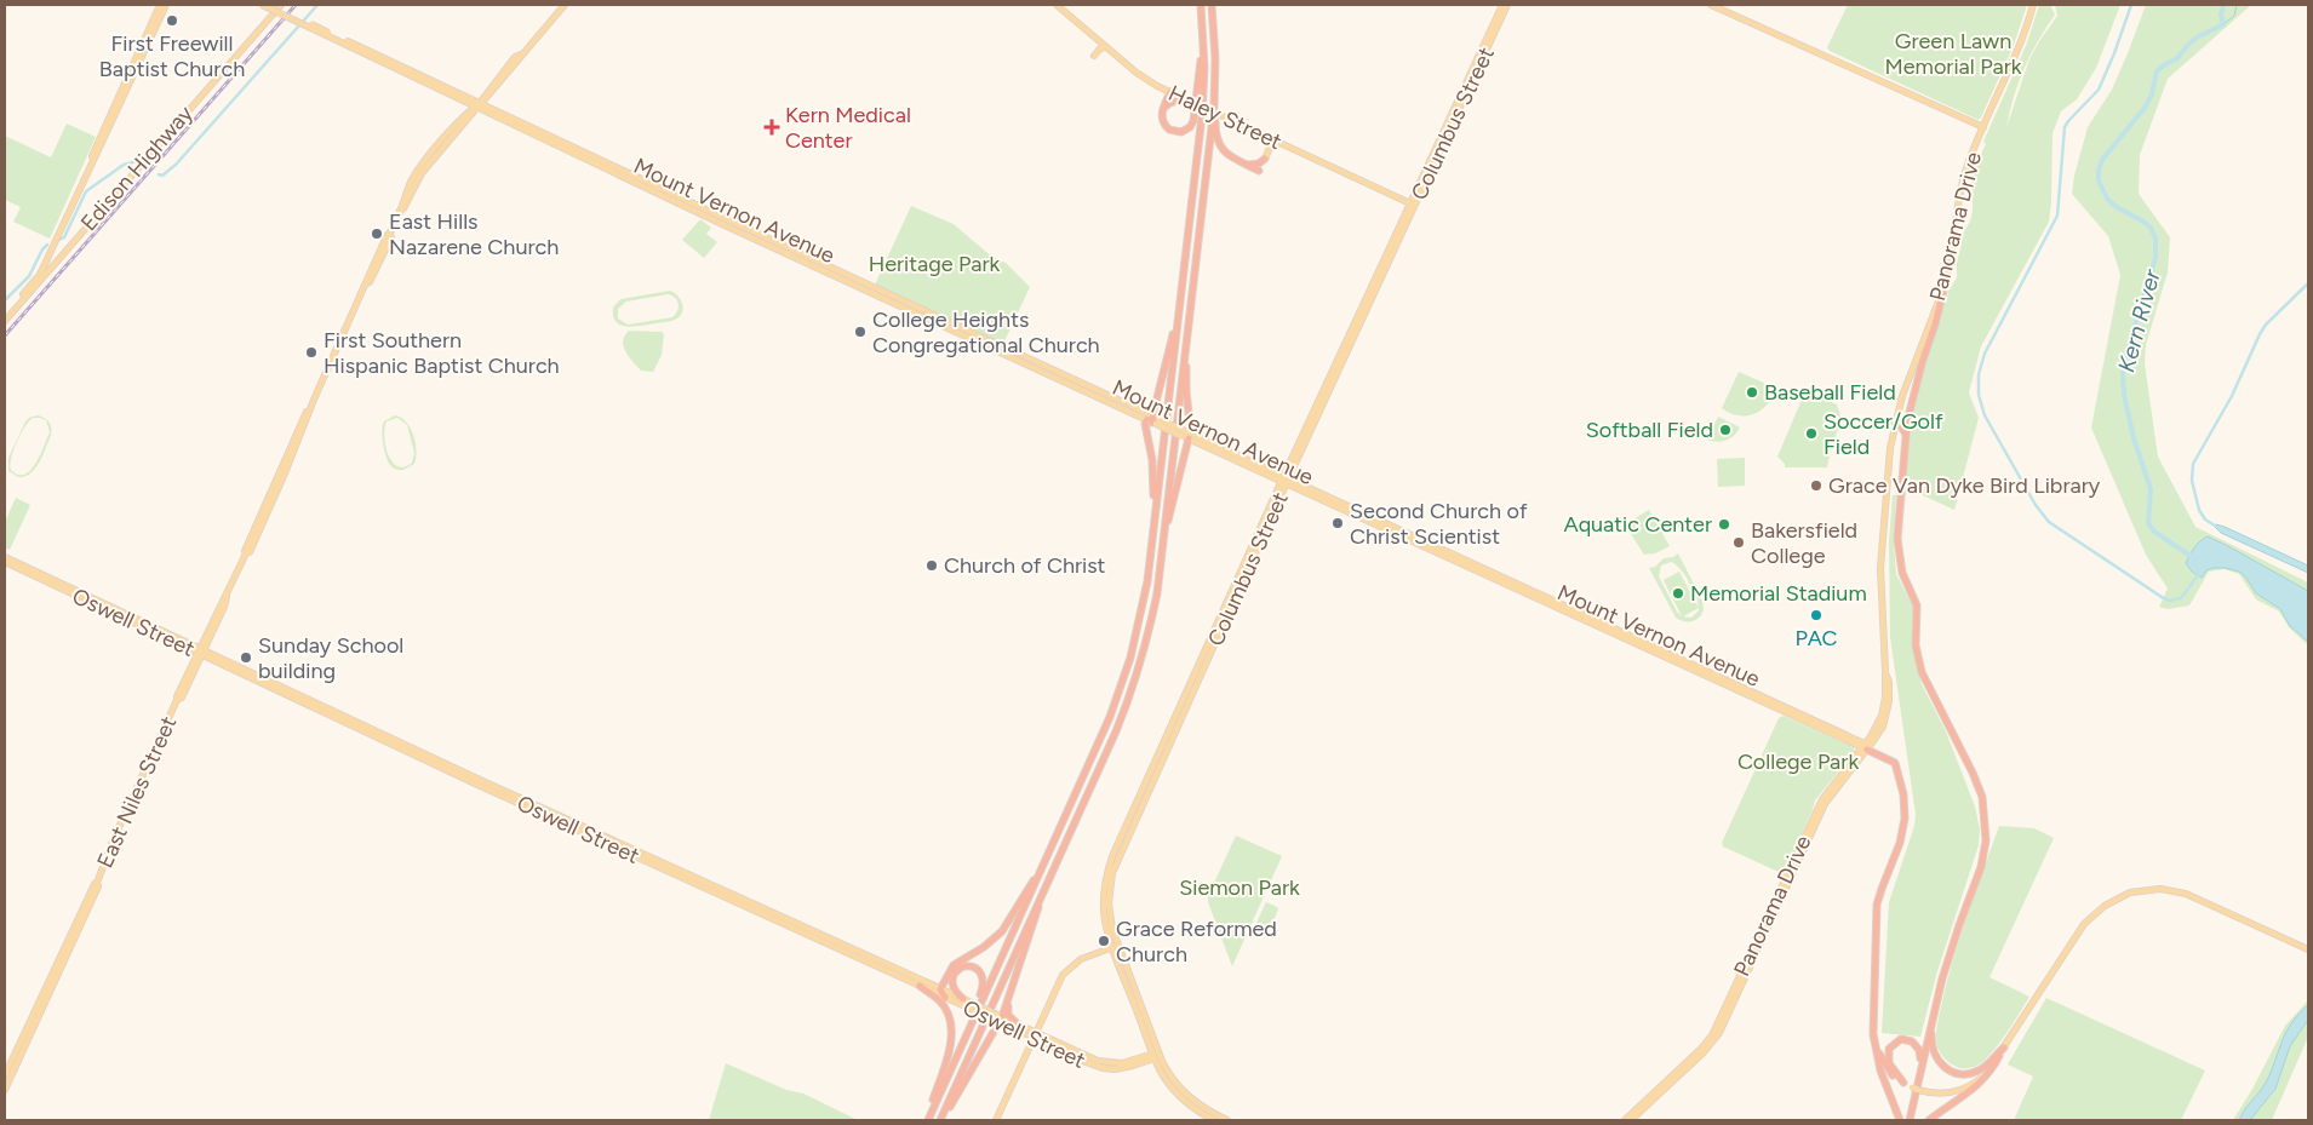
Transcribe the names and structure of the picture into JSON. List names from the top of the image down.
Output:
{
  "streets": {
    "highway": ["Mount Vernon Avenue"],
    "main road": [
      "Haley Street",
      "Columbus Street",
      "Edison Highway",
      "Panorama Drive",
      "Oswell Street",
      "East Niles Street"
    ]
  },
  "crossings": [
    ["Haley Street", "Columbus Street"],
    ["Columbus Street", "Mount Vernon Avenue"],
    ["Columbus Street", "Oswell Street"],
    ["Mount Vernon Avenue", "Panorama Drive"],
    ["Mount Vernon Avenue", "East Niles Street"],
    ["Oswell Street", "East Niles Street"]
  ],
  "water": ["Kern River"],
  "parks": [
    "Green Lawn Memorial Park",
    "Heritage Park",
    "College Park",
    "Siemon Park"
  ],
  "places": {
    "other": [
      "First Freewill Baptist Church",
      "East Hills Nazarene Church",
      "College Heights Congregational Church",
      "First Southern Hispanic Baptist Church",
      "Baseball Field",
      "Softball Field",
      "Soccer/Golf Field",
      "Grace Van Dyke Bird Library",
      "Second Church of Christ Scientist",
      "Aquatic Center",
      "Bakersfield College",
      "Church of Christ",
      "Memorial Stadium",
      "PAC",
      "Sunday School building",
      "Grace Reformed Church"
    ],
    "health": ["Kern Medical Center"]
  }
}
